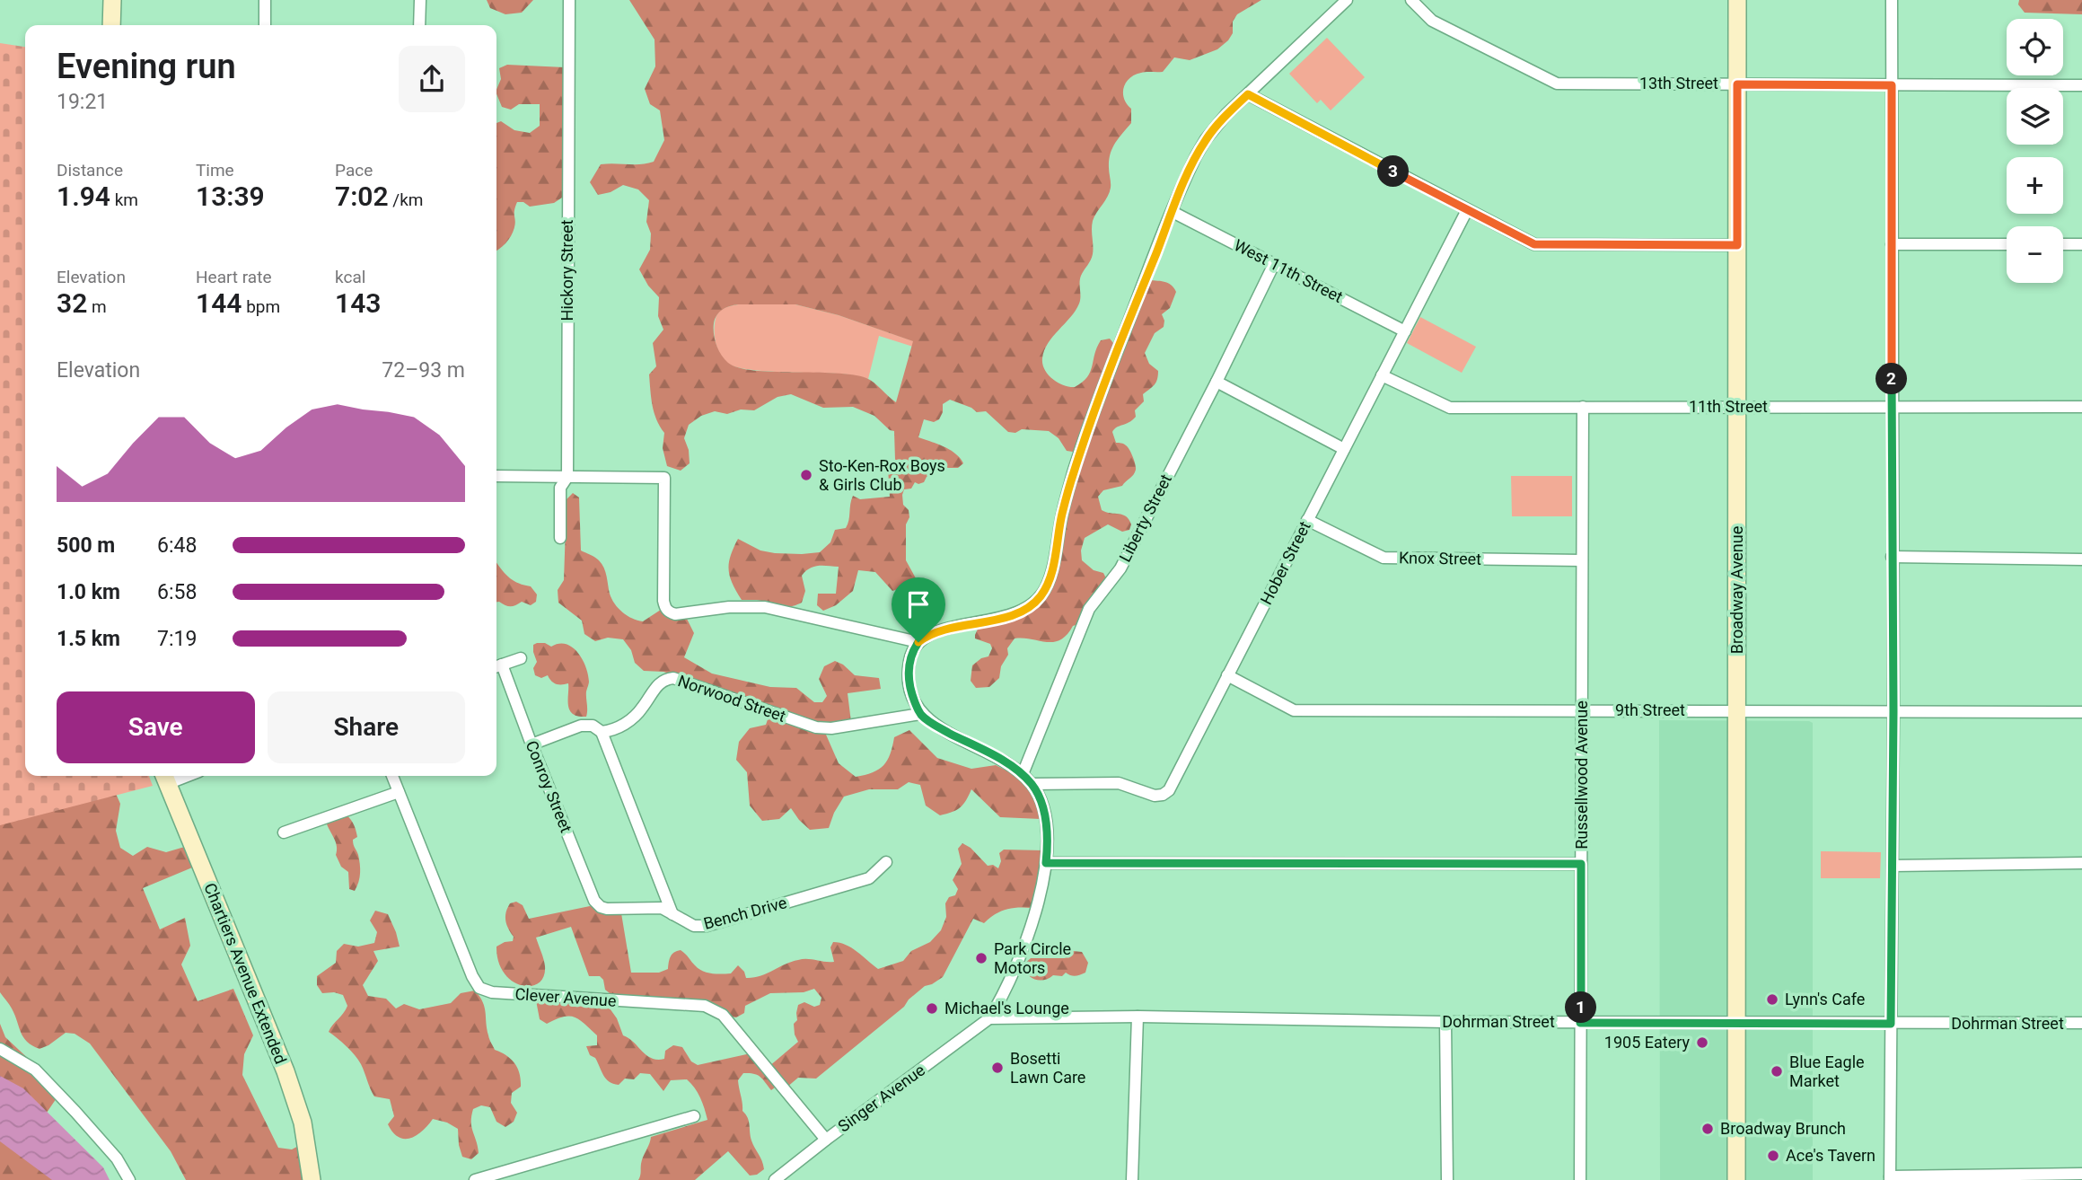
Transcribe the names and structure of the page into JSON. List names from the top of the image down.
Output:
{
  "streets": {
    "street": [
      "13th Street",
      "Hickory Street",
      "West 11th Street",
      "11th Street",
      "Liberty Street",
      "Knox Street",
      "Hober Street",
      "Broadway Avenue",
      "Norwood Street",
      "9th Street",
      "Russellwood Avenue",
      "Conroy Street",
      "Bench Drive",
      "Chartiers Avenue Extended",
      "Clever Avenue",
      "Dohrman Street",
      "Singer Avenue"
    ]
  },
  "crossings": [
    ["13th Street", "Broadway Avenue"],
    ["West 11th Street", "Liberty Street"],
    ["West 11th Street", "Hober Street"],
    ["11th Street", "Hober Street"],
    ["11th Street", "Broadway Avenue"],
    ["11th Street", "Russellwood Avenue"],
    ["Knox Street", "Hober Street"],
    ["Knox Street", "Russellwood Avenue"],
    ["Hober Street", "9th Street"],
    ["Broadway Avenue", "9th Street"],
    ["Broadway Avenue", "Dohrman Street"],
    ["9th Street", "Russellwood Avenue"],
    ["Russellwood Avenue", "Dohrman Street"],
    ["Conroy Street", "Bench Drive"],
    ["Clever Avenue", "Singer Avenue"],
    ["Dohrman Street", "Singer Avenue"]
  ],
  "places": [
    "Sto-Ken-Rox Boys & Girls Club",
    "Park Circle Motors",
    "Lynn's Cafe",
    "Michael's Lounge",
    "1905 Eatery",
    "Bosetti Lawn Care",
    "Blue Eagle Market",
    "Broadway Brunch",
    "Ace's Tavern"
  ],
  "page": {
    "map_buttons": ["+", "−"],
    "heading": ["Evening run", "19:21"],
    "stats": [
      ["Distance", "1.94 km"],
      ["Time", "13:39"],
      ["Pace", "7:02 /km"],
      ["Elevation", "32 m"],
      ["Heart rate", "144 bpm"],
      ["kcal", "143"]
    ],
    "pins": ["3", "2", "1"],
    "chart": ["Elevation", "72–93 m"],
    "list": [
      {
        "name": "500 m",
        "note": "6:48"
      },
      {
        "name": "1.0 km",
        "note": "6:58"
      },
      {
        "name": "1.5 km",
        "note": "7:19"
      }
    ],
    "buttons": ["Save", "Share"]
  }
}
